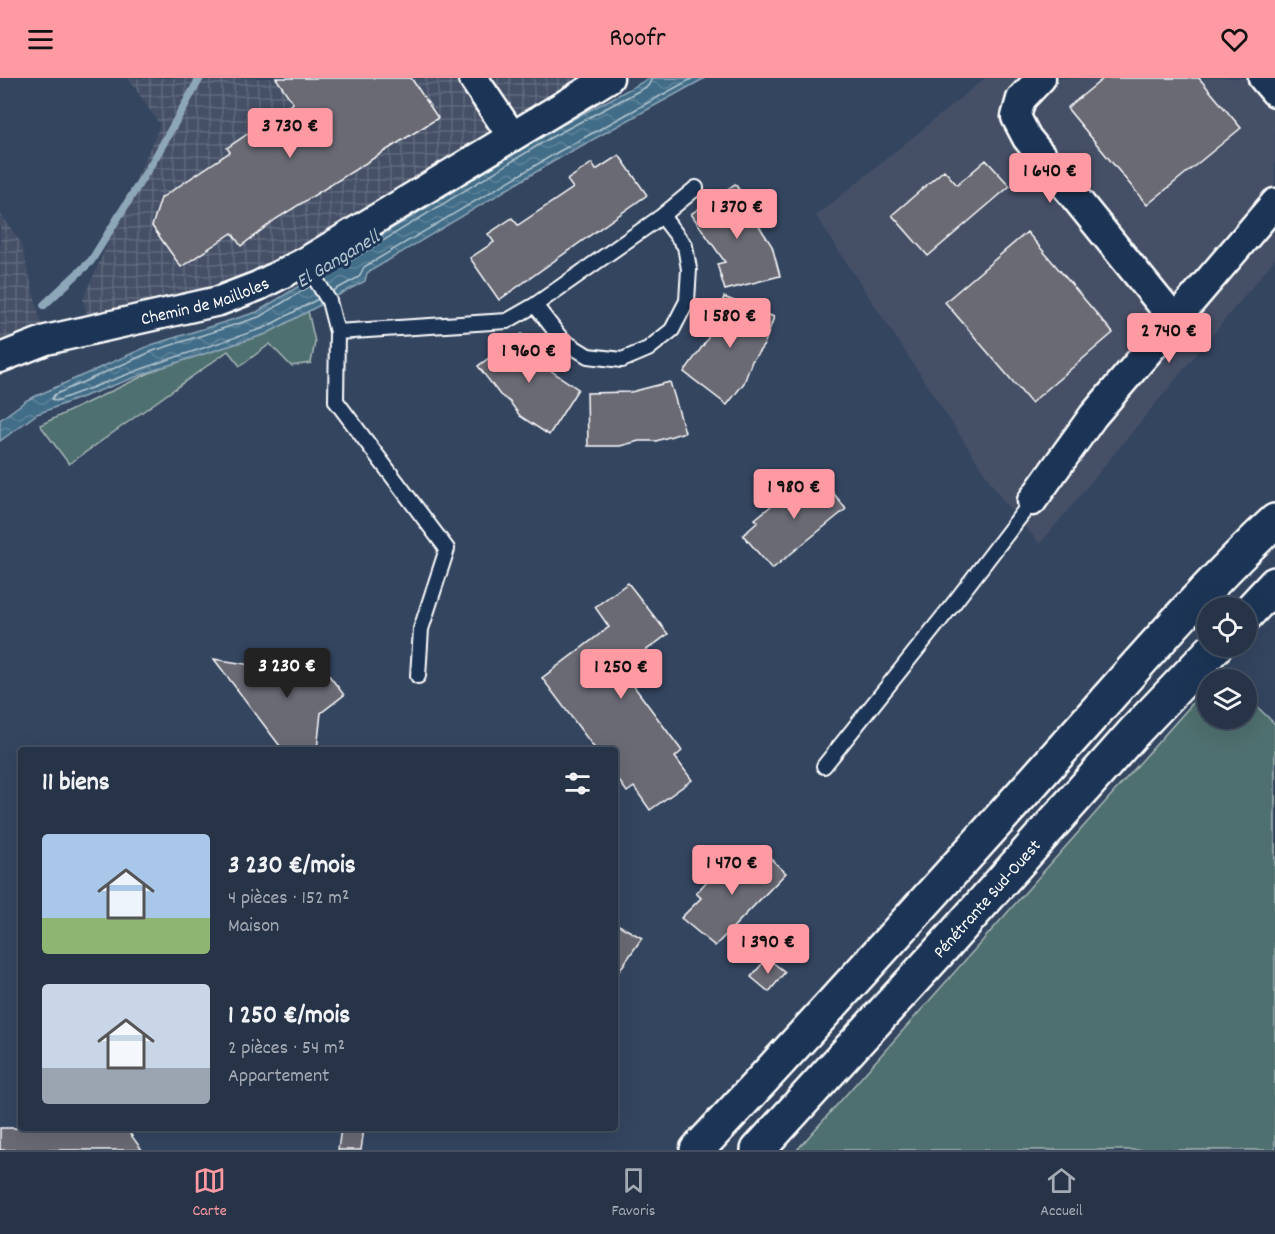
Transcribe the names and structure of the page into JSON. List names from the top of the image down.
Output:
{
  "streets": {
    "highway": ["Pénétrante Sud-Ouest"],
    "street": ["Chemin de Mailloles"]
  },
  "water": ["El Ganganell"],
  "page": {
    "header": "Roofr",
    "price": [
      "3 730 €",
      "1 640 €",
      "1 370 €",
      "1 580 €",
      "2 740 €",
      "1 960 €",
      "1 980 €",
      "3 230 €",
      "1 250 €",
      "1 470 €",
      "1 390 €"
    ],
    "heading": "11 biens",
    "list": [
      {
        "name": "3 230 €/mois",
        "note": "4 pièces · 152 m² · Maison"
      },
      {
        "name": "1 250 €/mois",
        "note": "2 pièces · 54 m² · Appartement"
      }
    ],
    "tabs": ["Carte", "Favoris", "Accueil"]
  }
}
